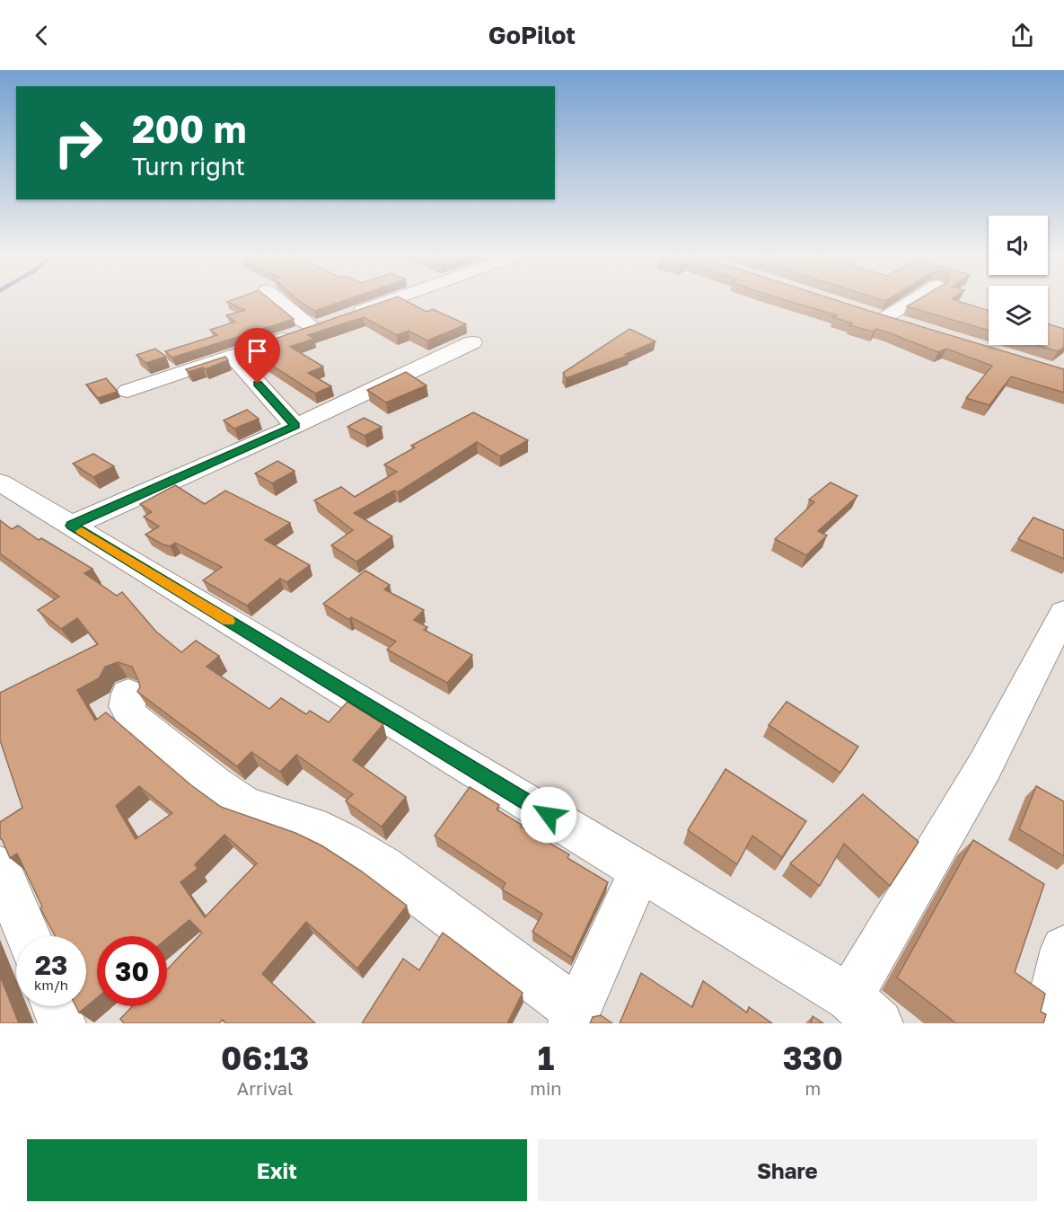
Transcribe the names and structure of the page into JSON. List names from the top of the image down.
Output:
{
  "page": {
    "header": "GoPilot",
    "turn": ["200 m", "Turn right"],
    "speed": "23 km/h",
    "limit": "30",
    "eta": [
      "06:13",
      "Arrival",
      "1",
      "min",
      "330",
      "m"
    ],
    "buttons": ["Exit", "Share"]
  }
}
